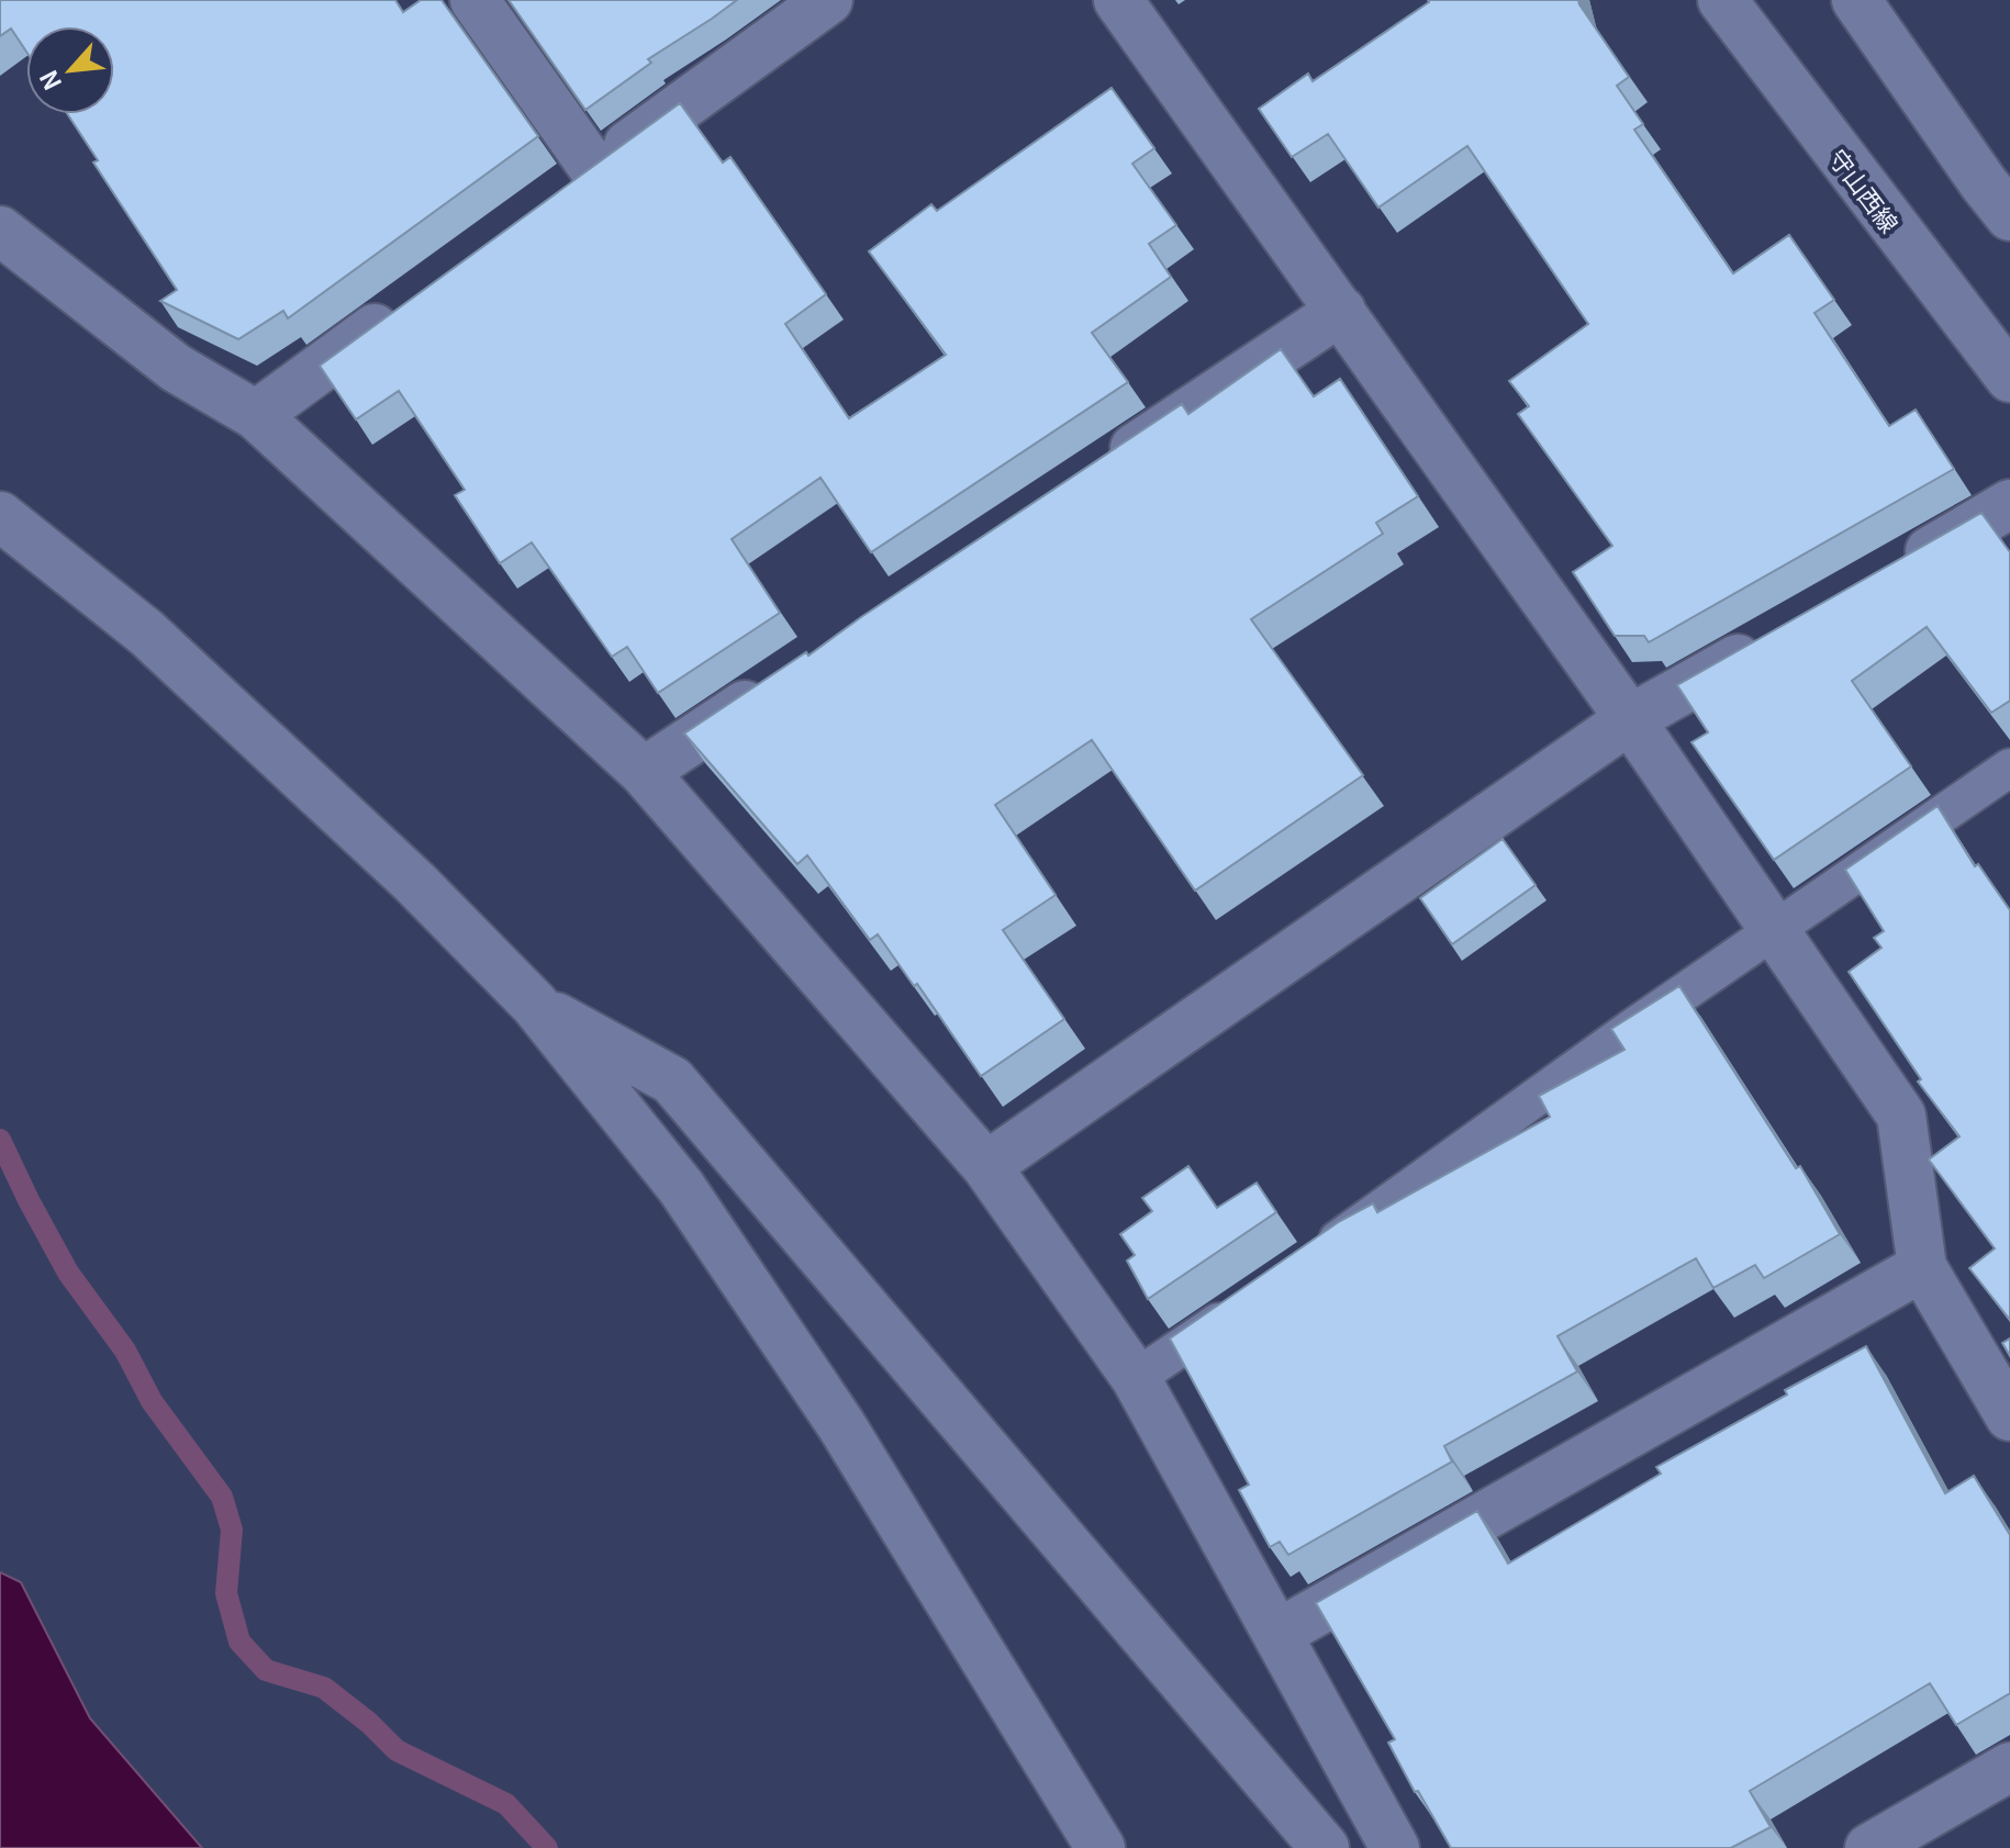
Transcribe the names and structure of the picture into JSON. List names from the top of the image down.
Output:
{
  "streets": {
    "street": ["守山西線"]
  },
  "north": "bottom left"
}
